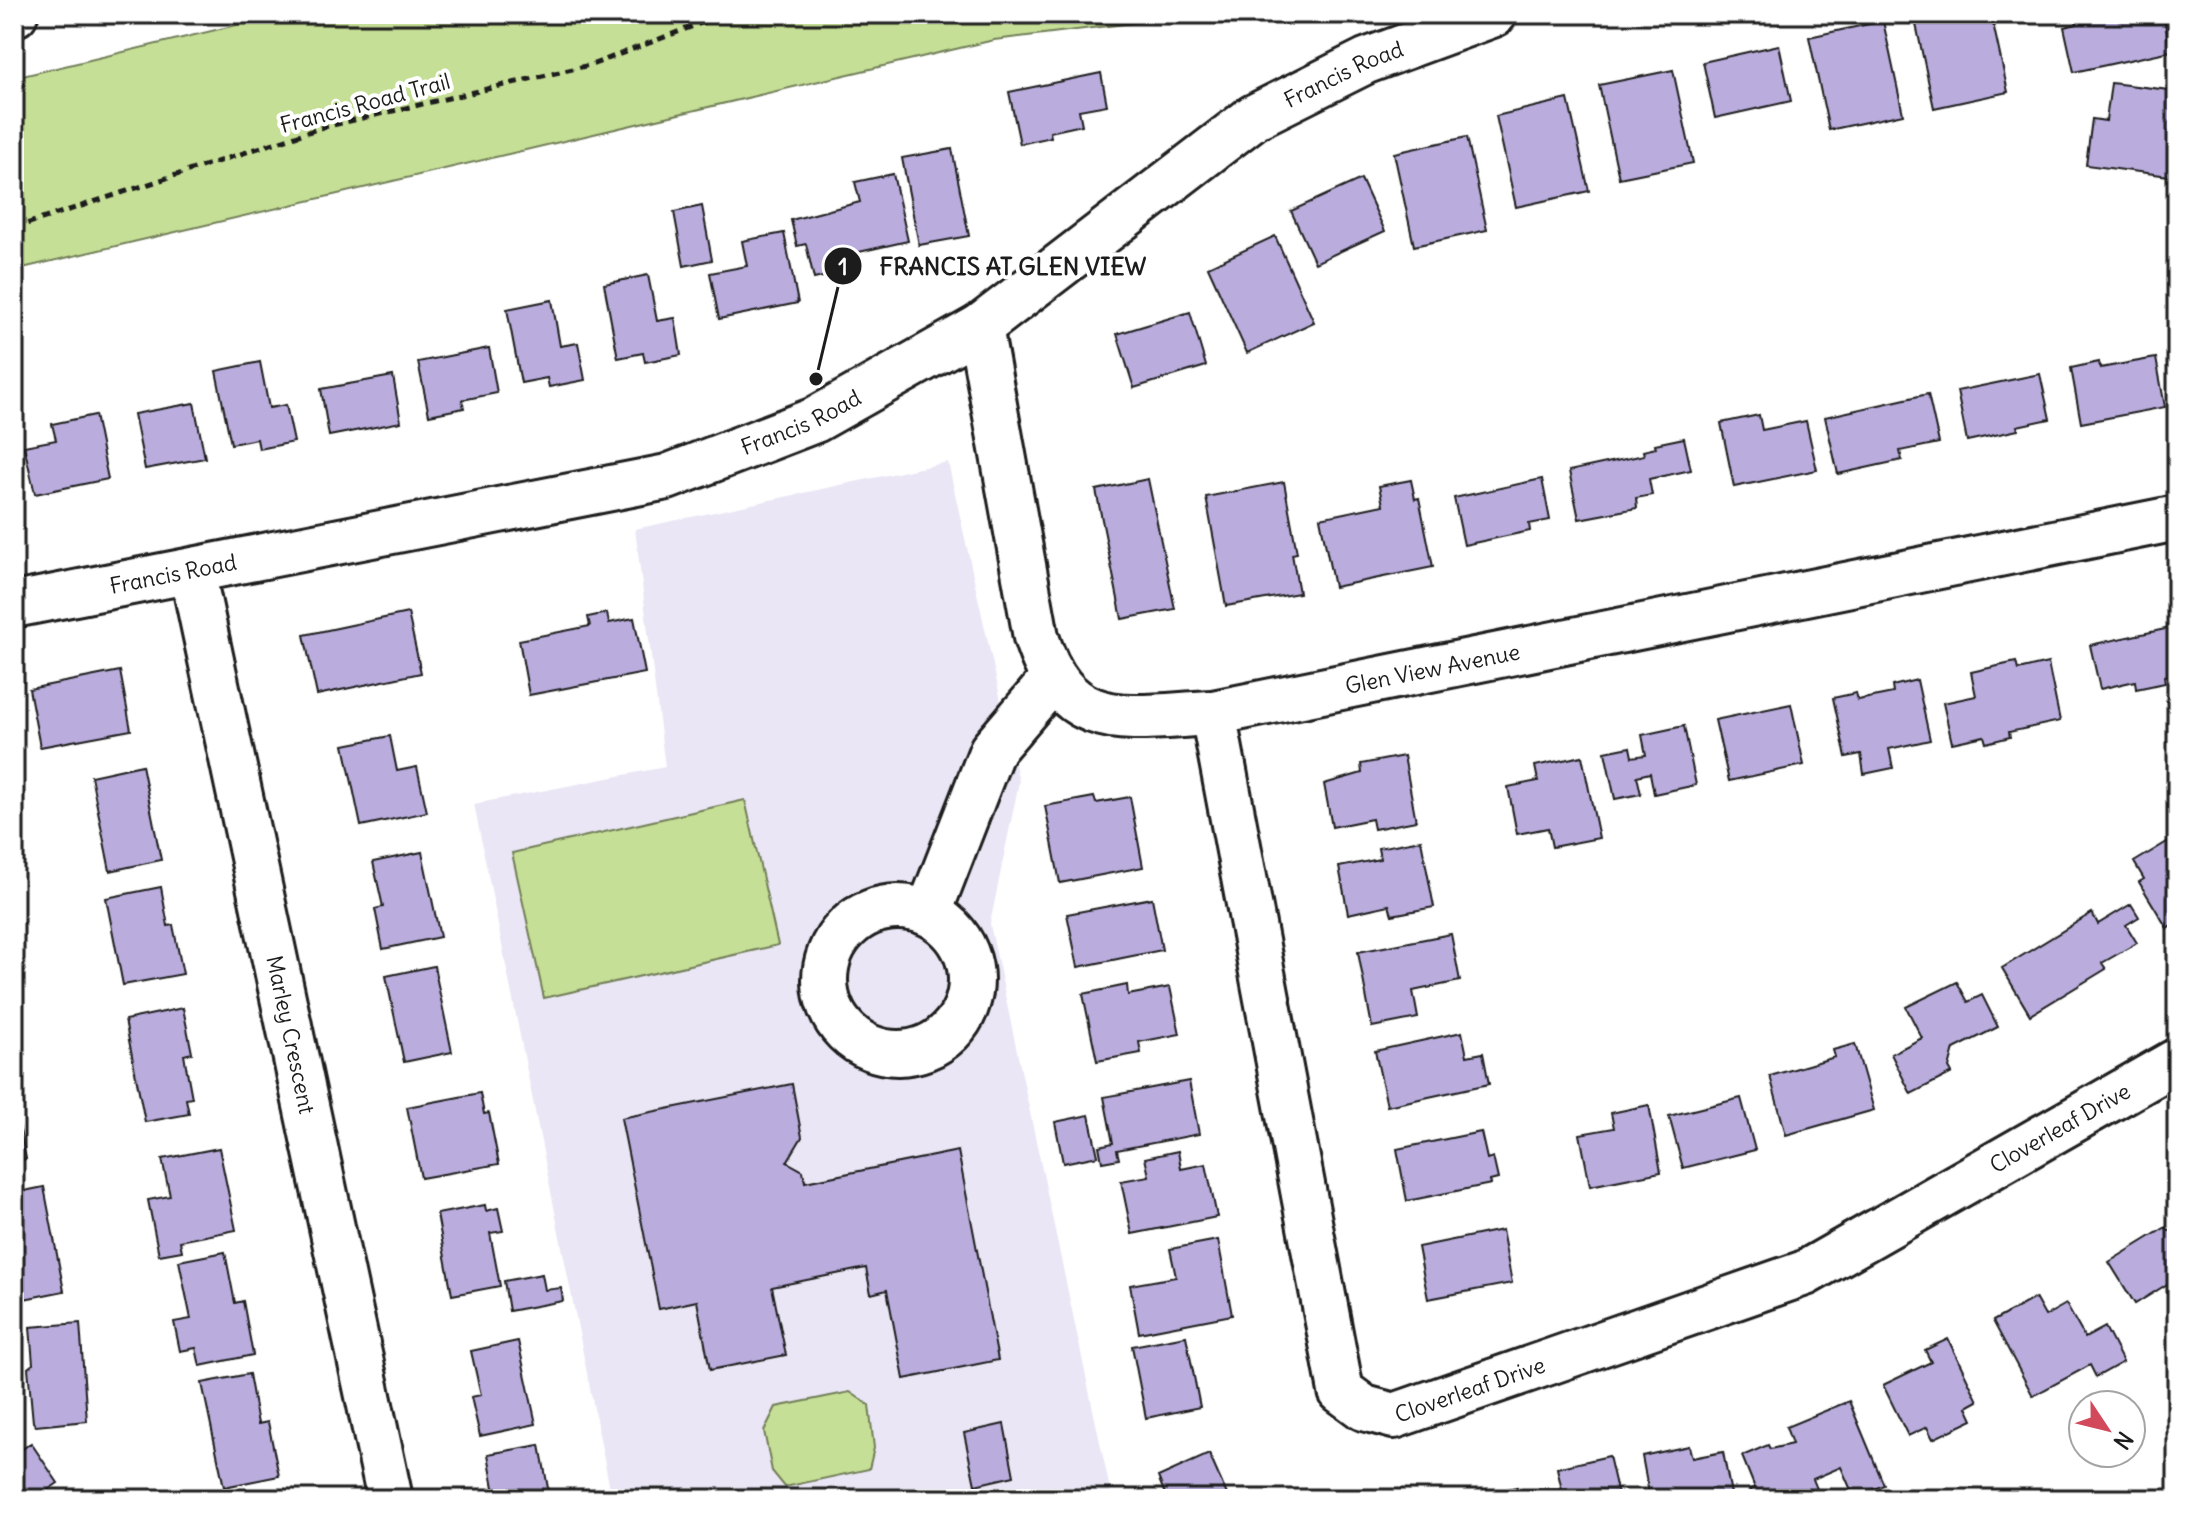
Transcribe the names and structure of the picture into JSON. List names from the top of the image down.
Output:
{
  "streets": {
    "street": [
      "Francis Road",
      "Glen View Avenue",
      "Marley Crescent",
      "Cloverleaf Drive"
    ],
    "path": ["Francis Road Trail"]
  },
  "crossings": [
    ["Francis Road", "Glen View Avenue"],
    ["Francis Road", "Marley Crescent"],
    ["Glen View Avenue", "Cloverleaf Drive"]
  ],
  "places": ["FRANCIS AT GLEN VIEW"],
  "north": "bottom right"
}
